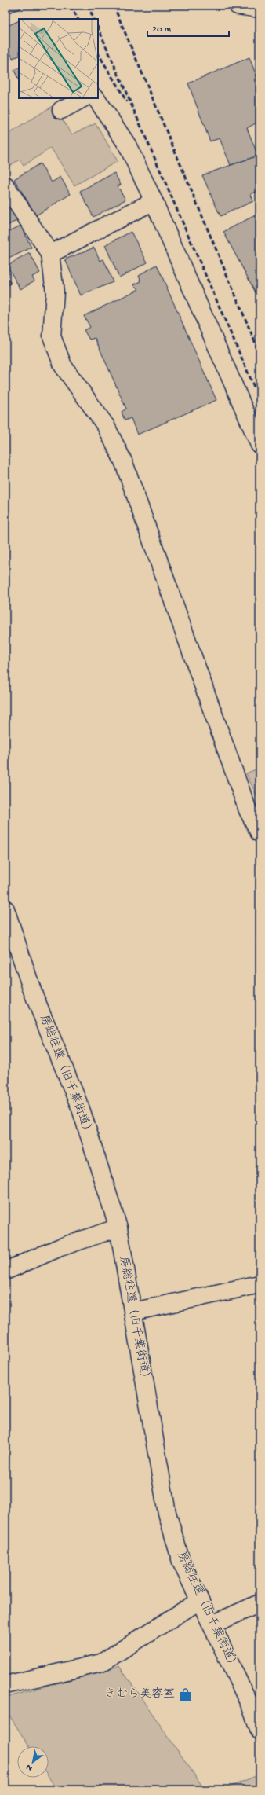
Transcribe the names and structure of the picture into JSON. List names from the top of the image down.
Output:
{
  "streets": {
    "street": ["房総往還（旧千葉街道）"]
  },
  "places": {
    "shop": ["きむら美容室"]
  },
  "scale_bar": "20 m",
  "north": "bottom left"
}
